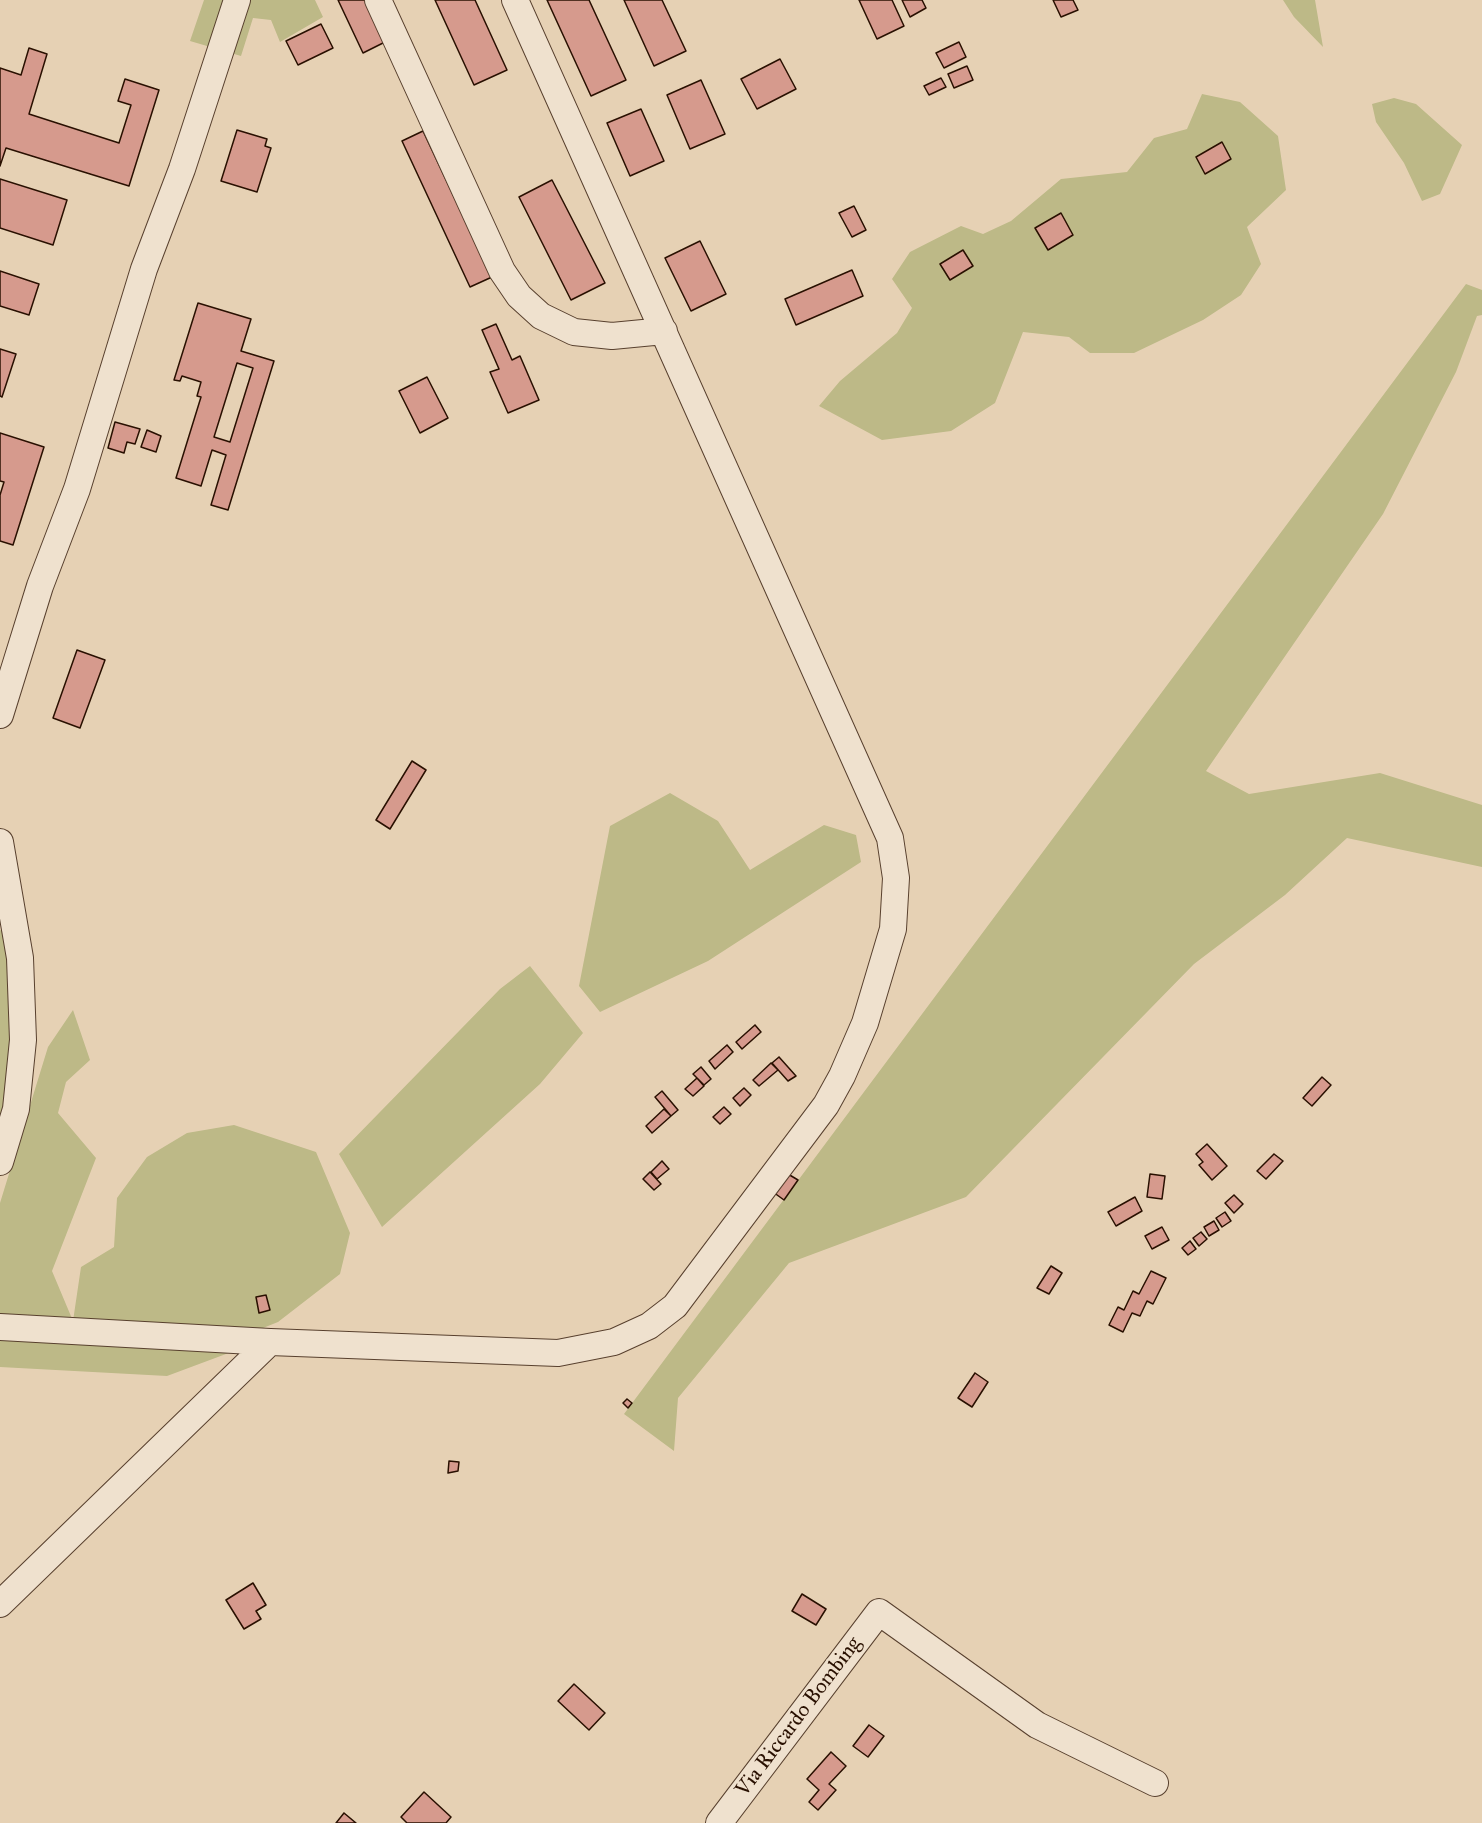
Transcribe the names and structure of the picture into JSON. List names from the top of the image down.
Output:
{
  "streets": {
    "street": ["Via Riccardo Bombing"]
  }
}
